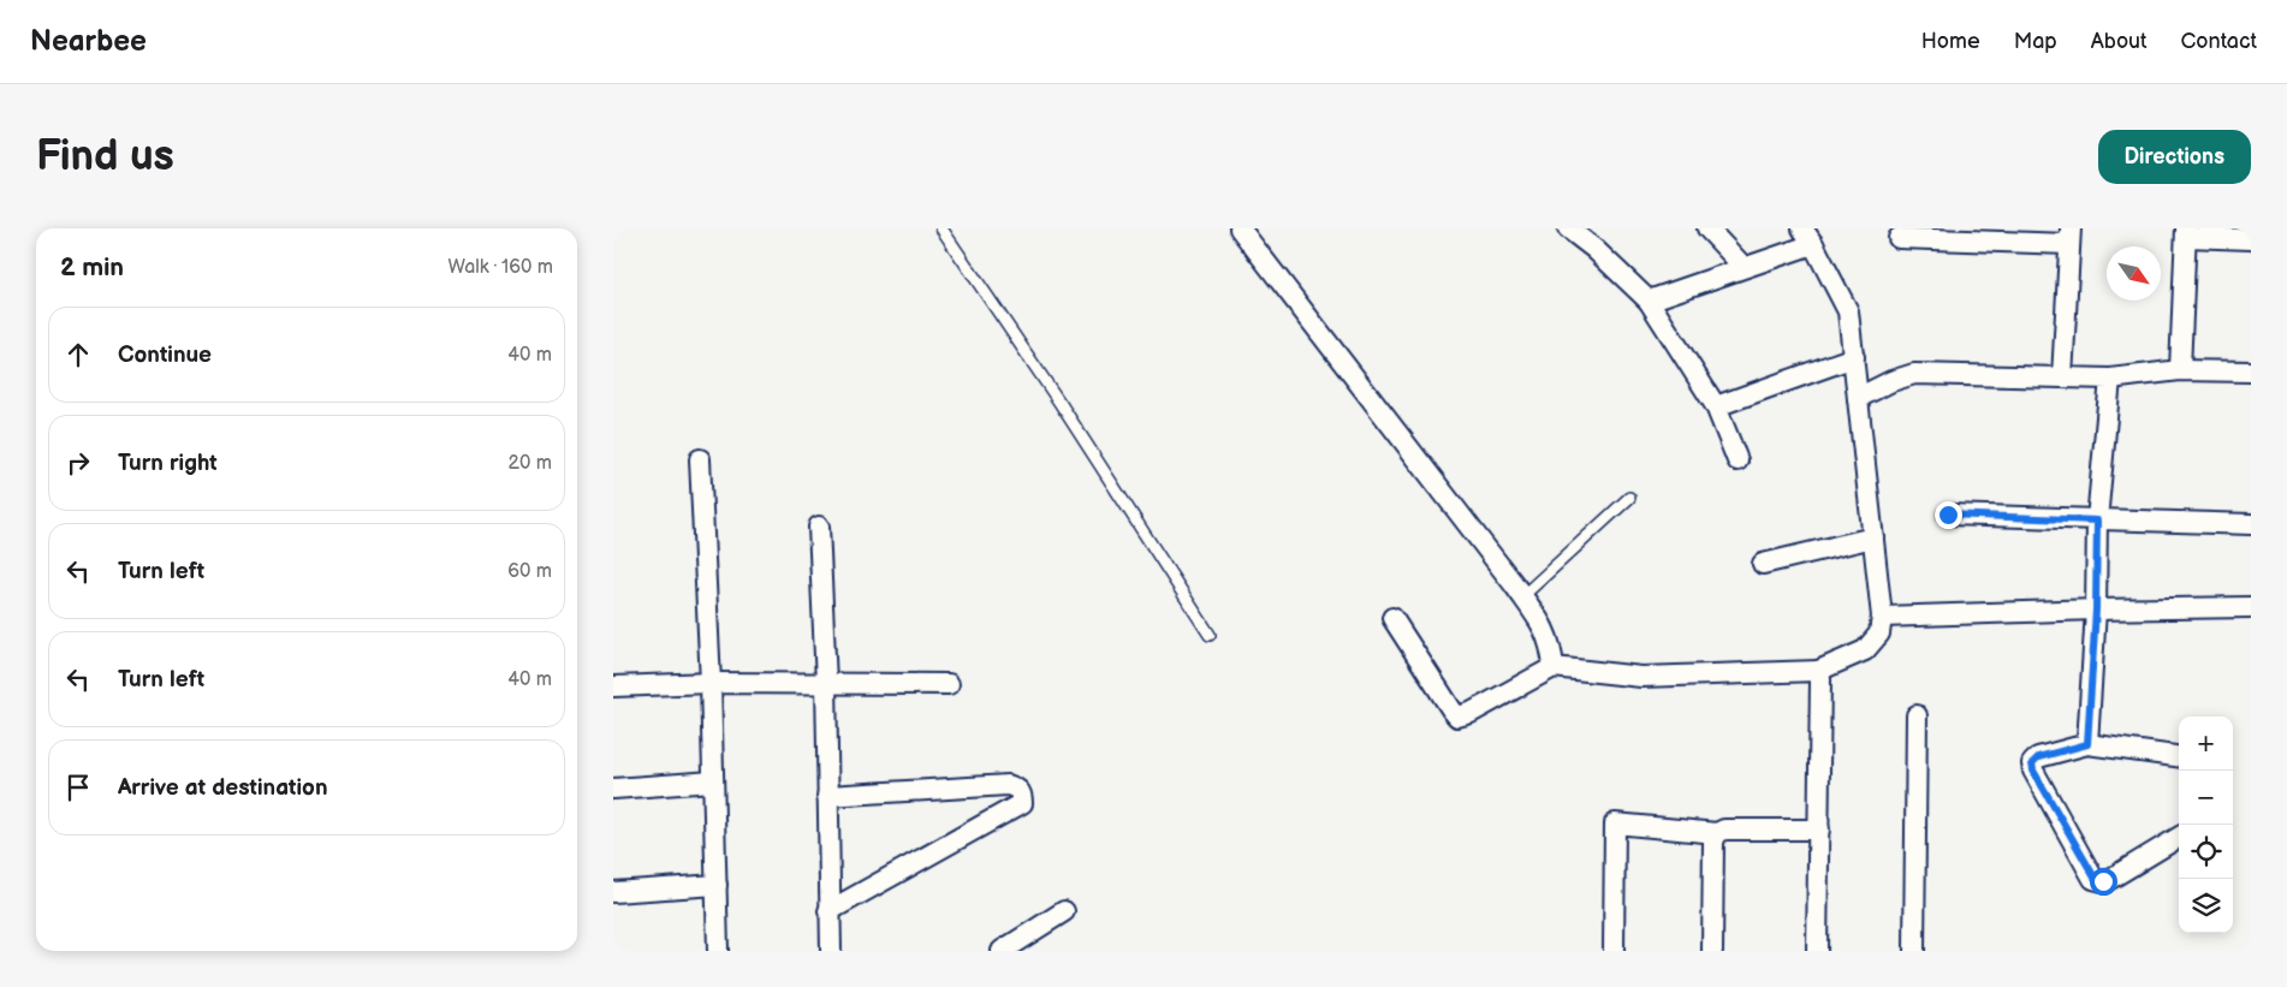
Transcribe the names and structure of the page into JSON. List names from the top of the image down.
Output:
{
  "north": "bottom right",
  "page": {
    "header": "Nearbee",
    "nav": [
      "Home",
      "Map",
      "About",
      "Contact"
    ],
    "buttons": "Directions",
    "title": "Find us",
    "heading": ["2 min", "Walk · 160 m"],
    "list": [
      ["Continue", "40 m"],
      ["Turn right", "20 m"],
      ["Turn left", "60 m"],
      ["Turn left", "40 m"],
      "Arrive at destination"
    ],
    "map_buttons": ["+", "−"]
  }
}
